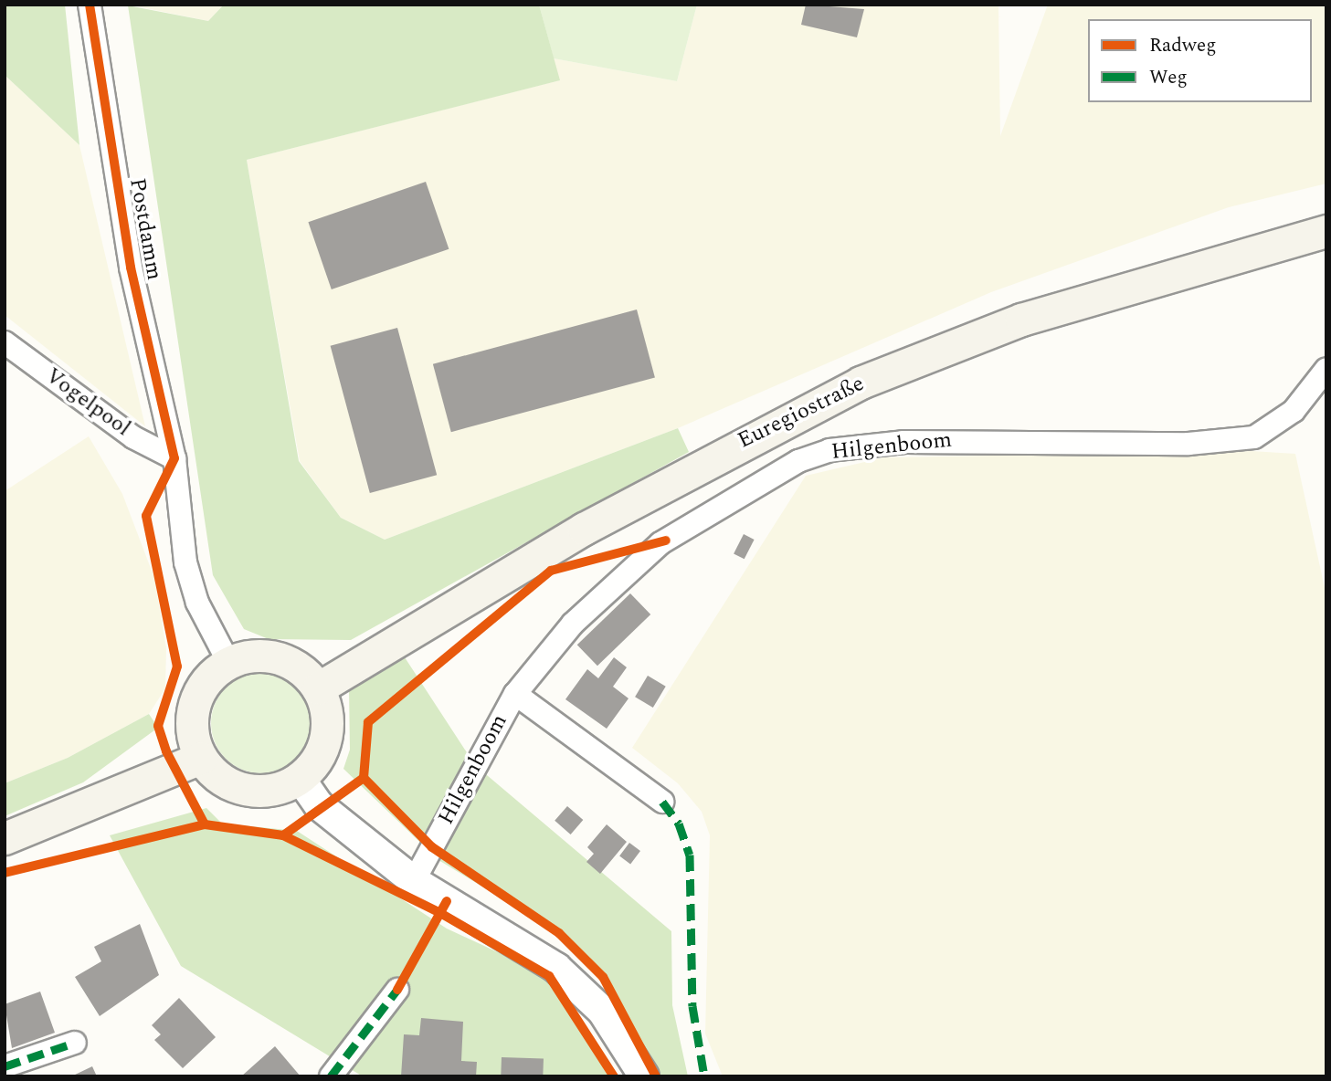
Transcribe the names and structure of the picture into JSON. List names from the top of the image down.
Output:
{
  "streets": {
    "main road": ["Euregiostraße"],
    "street": ["Postdamm", "Vogelpool", "Hilgenboom"]
  },
  "crossings": [
    ["Postdamm", "Vogelpool"],
    ["Postdamm", "Euregiostraße"]
  ],
  "legend": ["Radweg", "Weg"]
}
